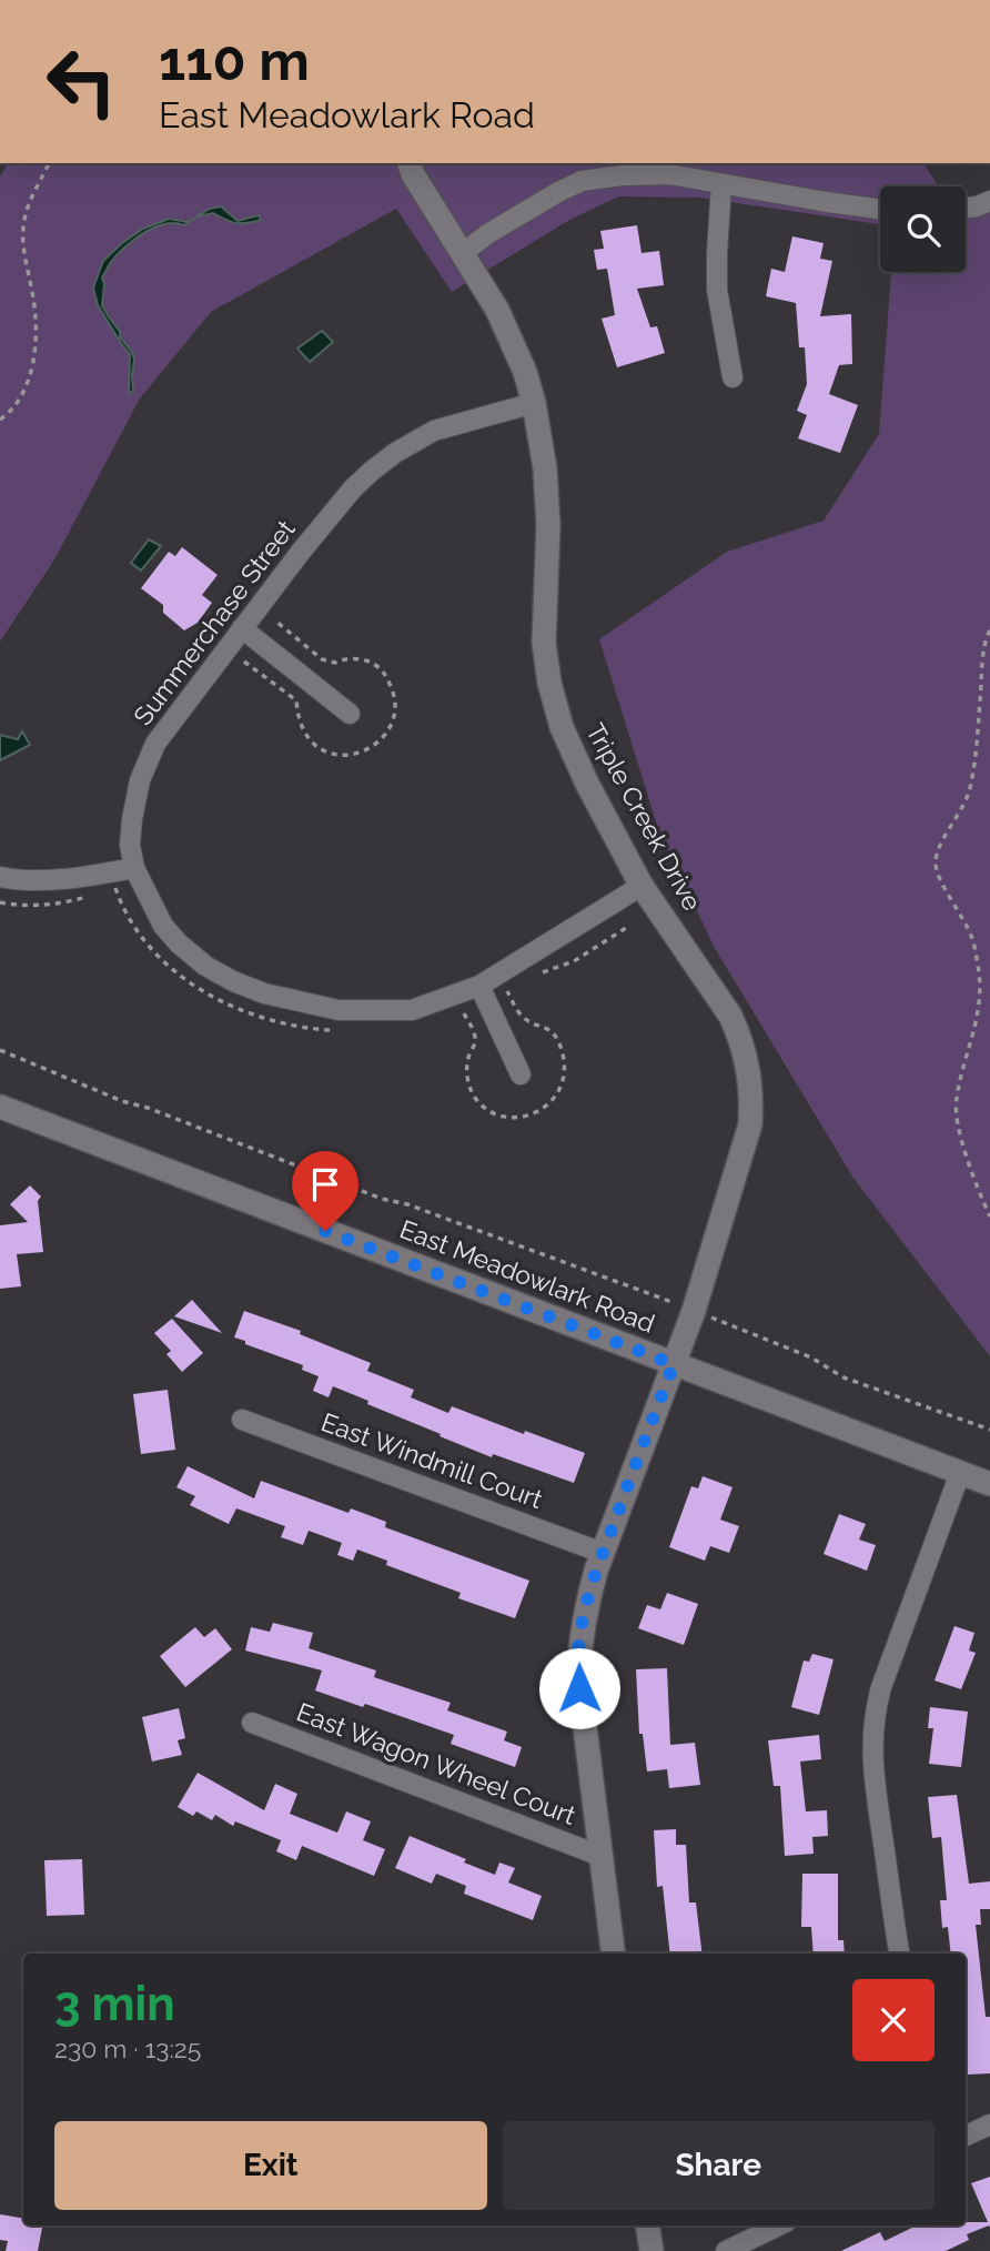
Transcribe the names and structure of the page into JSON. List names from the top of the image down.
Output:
{
  "streets": {
    "street": [
      "Summerchase Street",
      "Triple Creek Drive",
      "East Meadowlark Road",
      "East Windmill Court",
      "East Wagon Wheel Court"
    ]
  },
  "crossings": [
    ["Summerchase Street", "Triple Creek Drive"],
    ["Triple Creek Drive", "East Meadowlark Road"],
    ["Triple Creek Drive", "East Windmill Court"],
    ["Triple Creek Drive", "East Wagon Wheel Court"]
  ],
  "page": {
    "turn": ["110 m", "East Meadowlark Road"],
    "heading": ["3 min", "230 m · 13:25"],
    "buttons": ["Exit", "Share"]
  }
}
